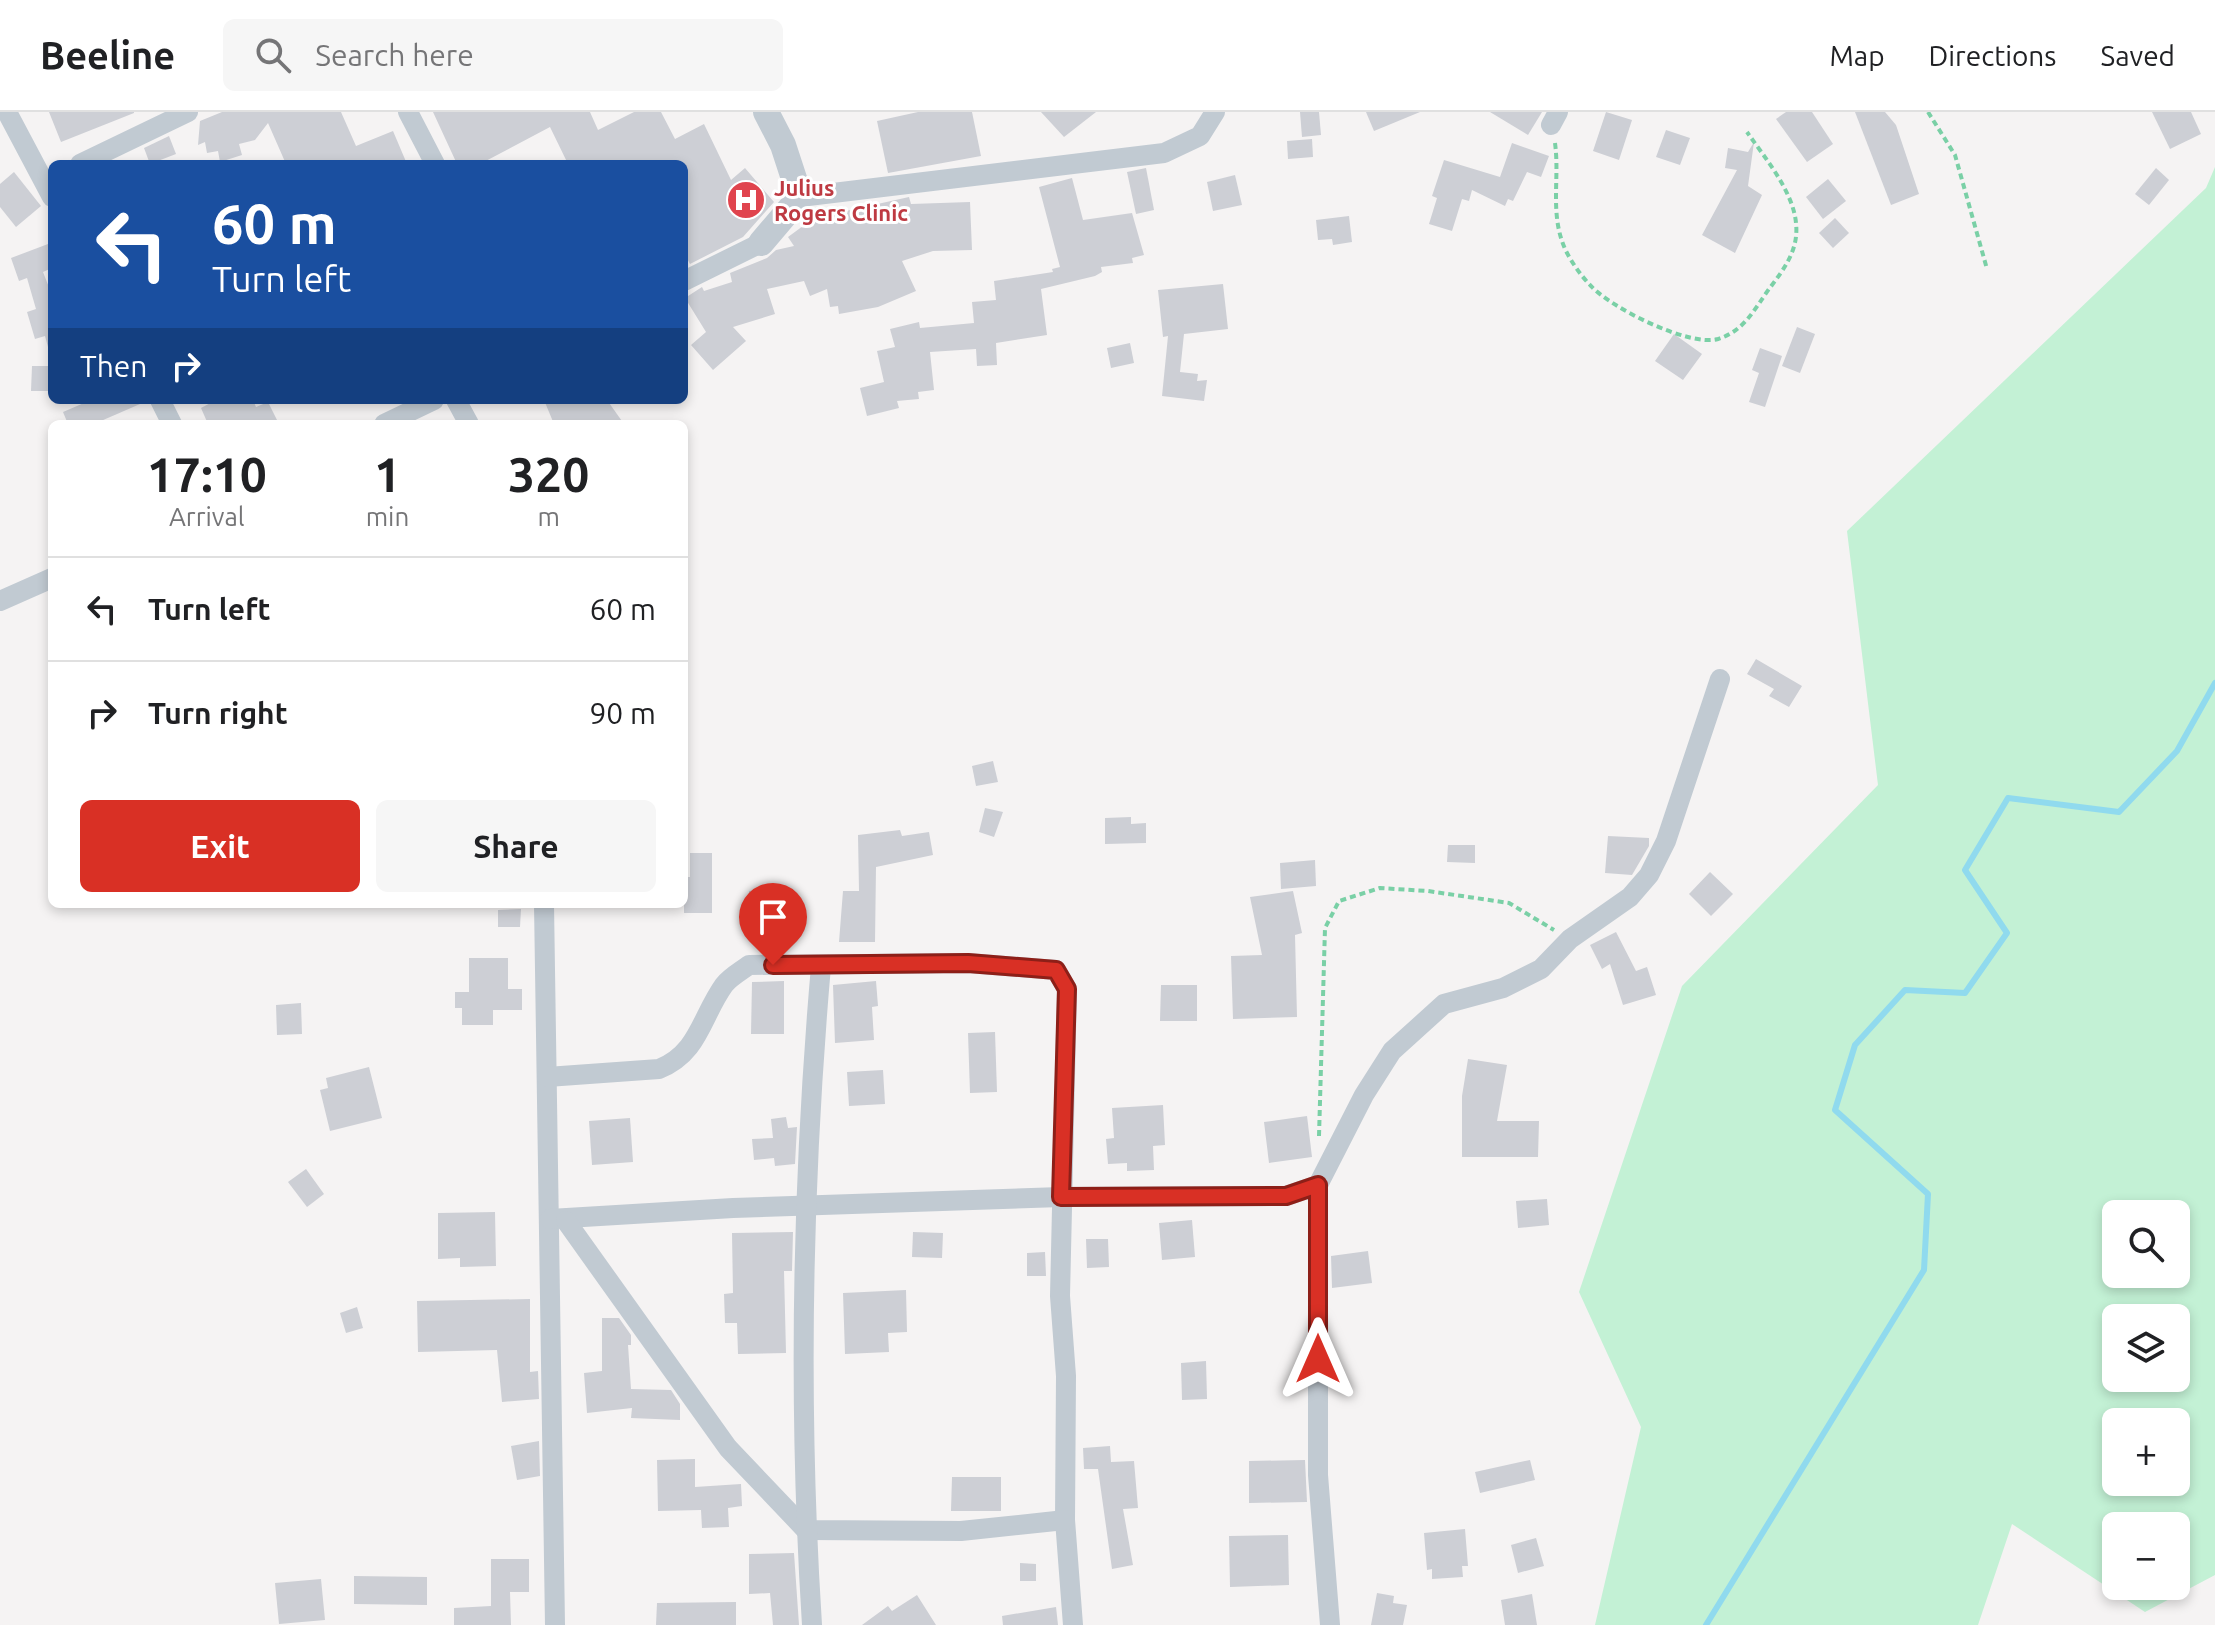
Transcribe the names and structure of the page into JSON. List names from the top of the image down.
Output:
{
  "places": {
    "hospital": ["Julius Rogers Clinic"]
  },
  "page": {
    "header": "Beeline",
    "search": "Search here",
    "nav": ["Map", "Directions", "Saved"],
    "turn": ["60 m", "Turn left"],
    "then": "Then",
    "eta": [
      "17:10",
      "Arrival",
      "1",
      "min",
      "320",
      "m"
    ],
    "list": [
      {
        "name": "Turn left",
        "value": "60 m"
      },
      {
        "name": "Turn right",
        "value": "90 m"
      }
    ],
    "buttons": ["Exit", "Share"],
    "map_buttons": ["+", "−"]
  }
}
